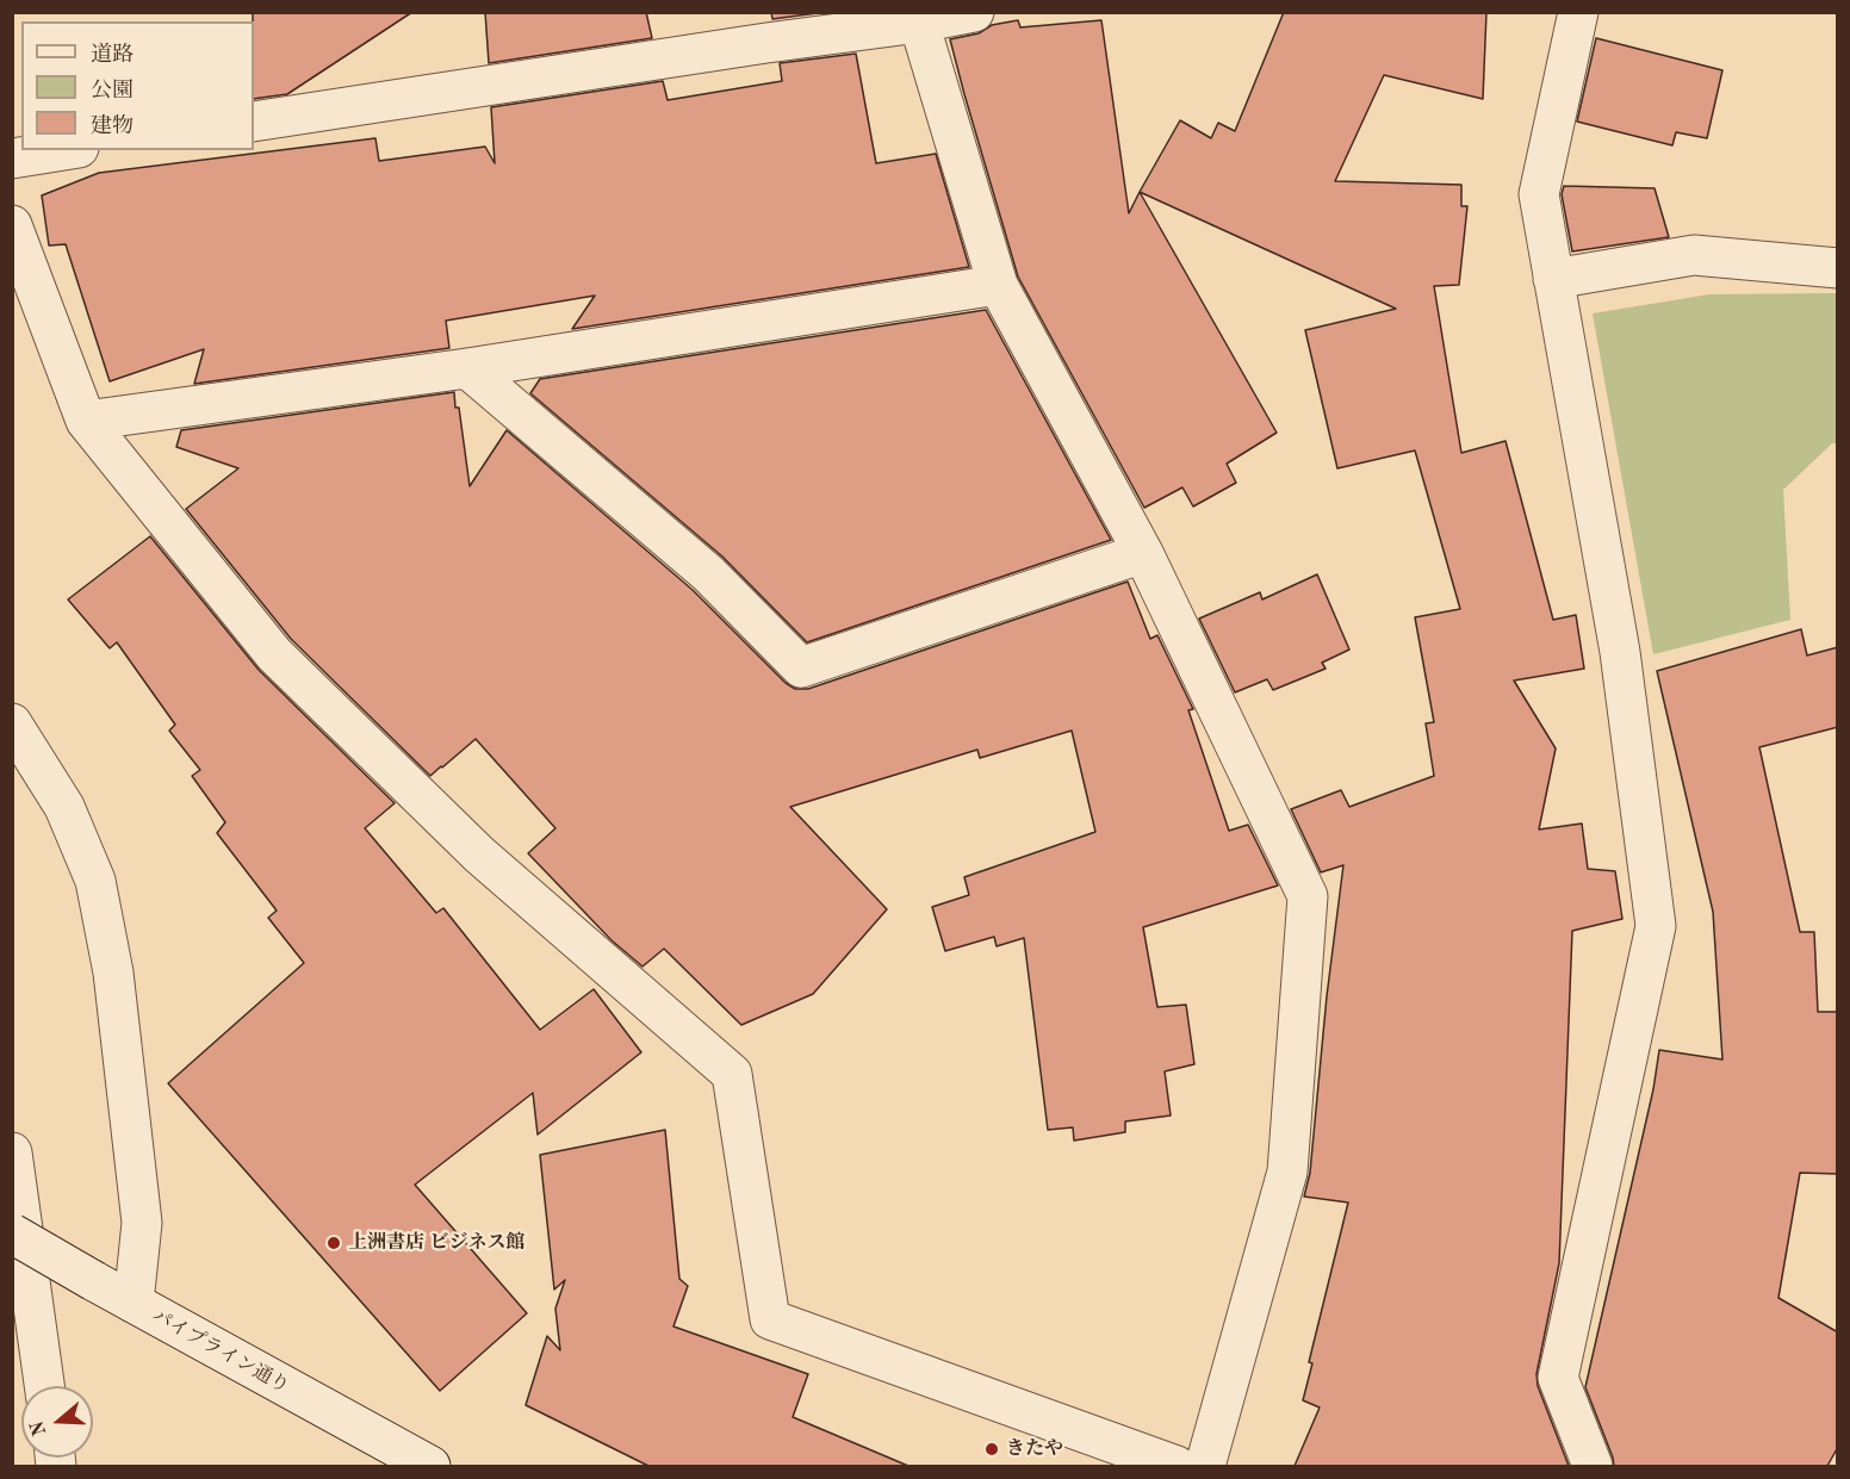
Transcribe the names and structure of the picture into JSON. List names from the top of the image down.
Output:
{
  "streets": {
    "street": ["パイプライン通り"]
  },
  "places": ["上洲書店 ビジネス館", "きたや"],
  "legend": ["道路", "公園", "建物"],
  "north": "left"
}
